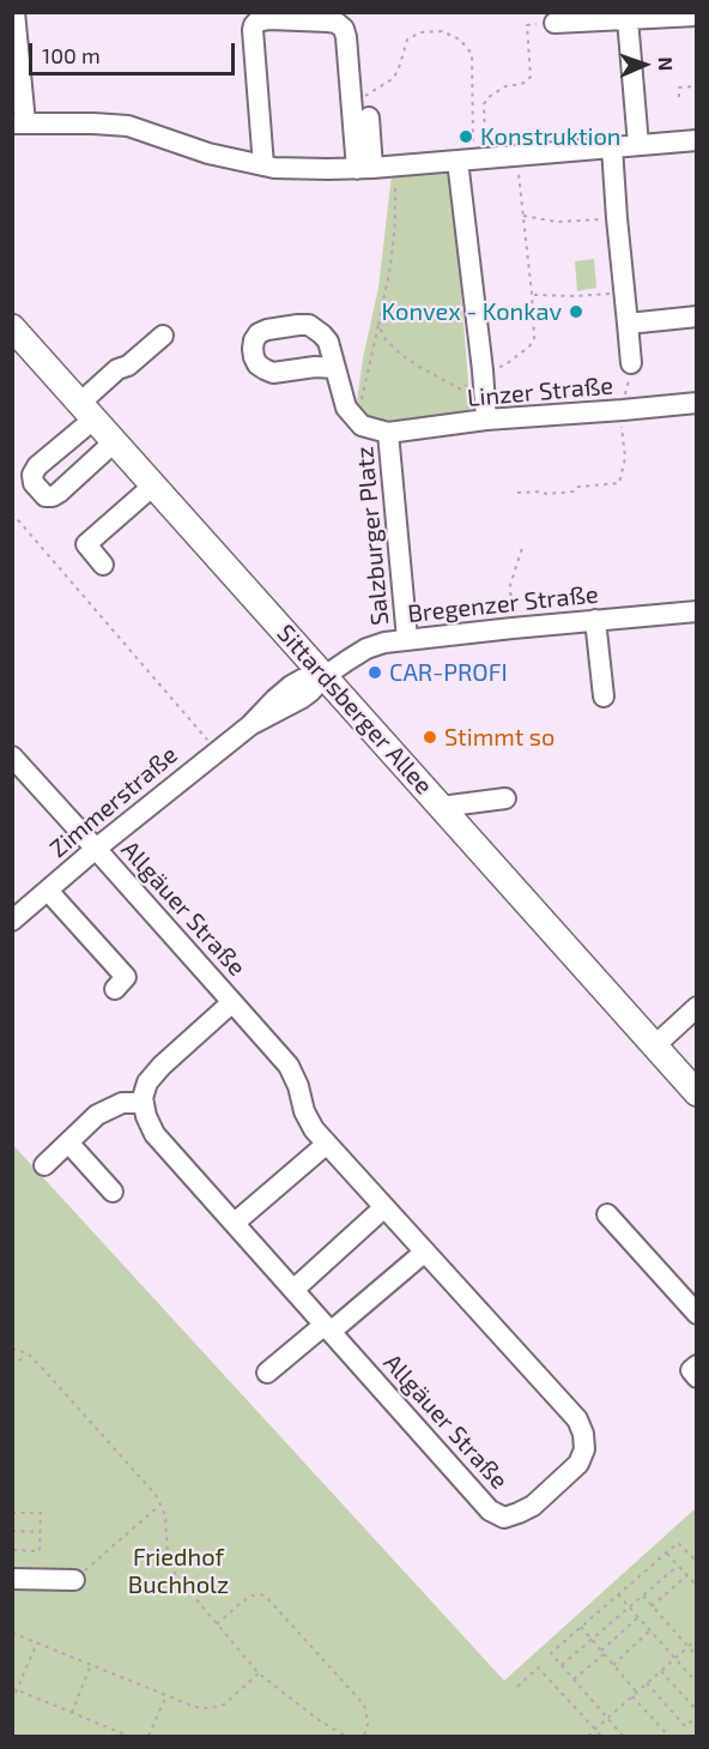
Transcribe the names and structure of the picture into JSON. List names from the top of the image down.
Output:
{
  "streets": {
    "main road": ["Sittardsberger Allee"],
    "street": [
      "Linzer Straße",
      "Salzburger Platz",
      "Bregenzer Straße",
      "Zimmerstraße",
      "Allgäuer Straße"
    ]
  },
  "crossings": [
    ["Linzer Straße", "Salzburger Platz"],
    ["Salzburger Platz", "Bregenzer Straße"],
    ["Bregenzer Straße", "Sittardsberger Allee"],
    ["Bregenzer Straße", "Zimmerstraße"],
    ["Sittardsberger Allee", "Zimmerstraße"],
    ["Zimmerstraße", "Allgäuer Straße"]
  ],
  "parks": ["Friedhof Buchholz"],
  "places": [
    "Konstruktion",
    "Konvex - Konkav",
    "CAR-PROFI",
    "Stimmt so"
  ],
  "scale_bar": "100 m",
  "north": "right"
}
